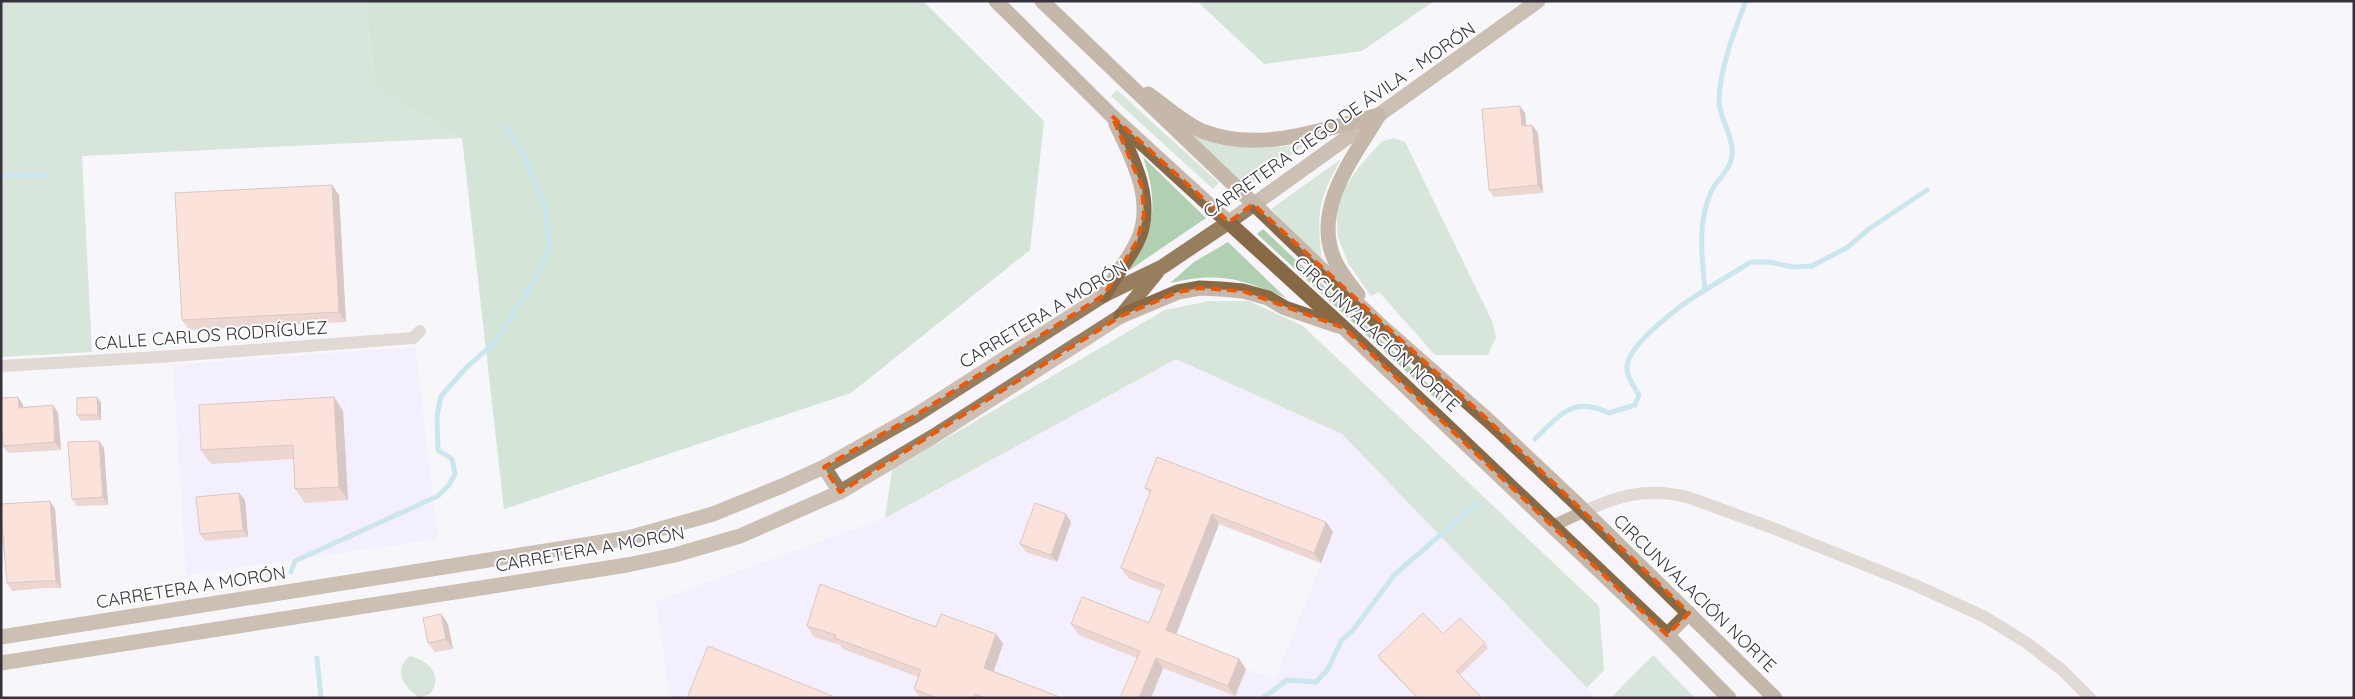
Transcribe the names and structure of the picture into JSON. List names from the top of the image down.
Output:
{
  "streets": {
    "highway": ["CIRCUNVALACIÓN NORTE"],
    "main road": ["CARRETERA CIEGO DE ÁVILA - MORÓN", "CARRETERA A MORÓN"],
    "street": ["CALLE CARLOS RODRÍGUEZ"]
  },
  "crossings": [
    ["CARRETERA CIEGO DE ÁVILA - MORÓN", "CARRETERA A MORÓN"],
    ["CARRETERA CIEGO DE ÁVILA - MORÓN", "CIRCUNVALACIÓN NORTE"]
  ]
}
